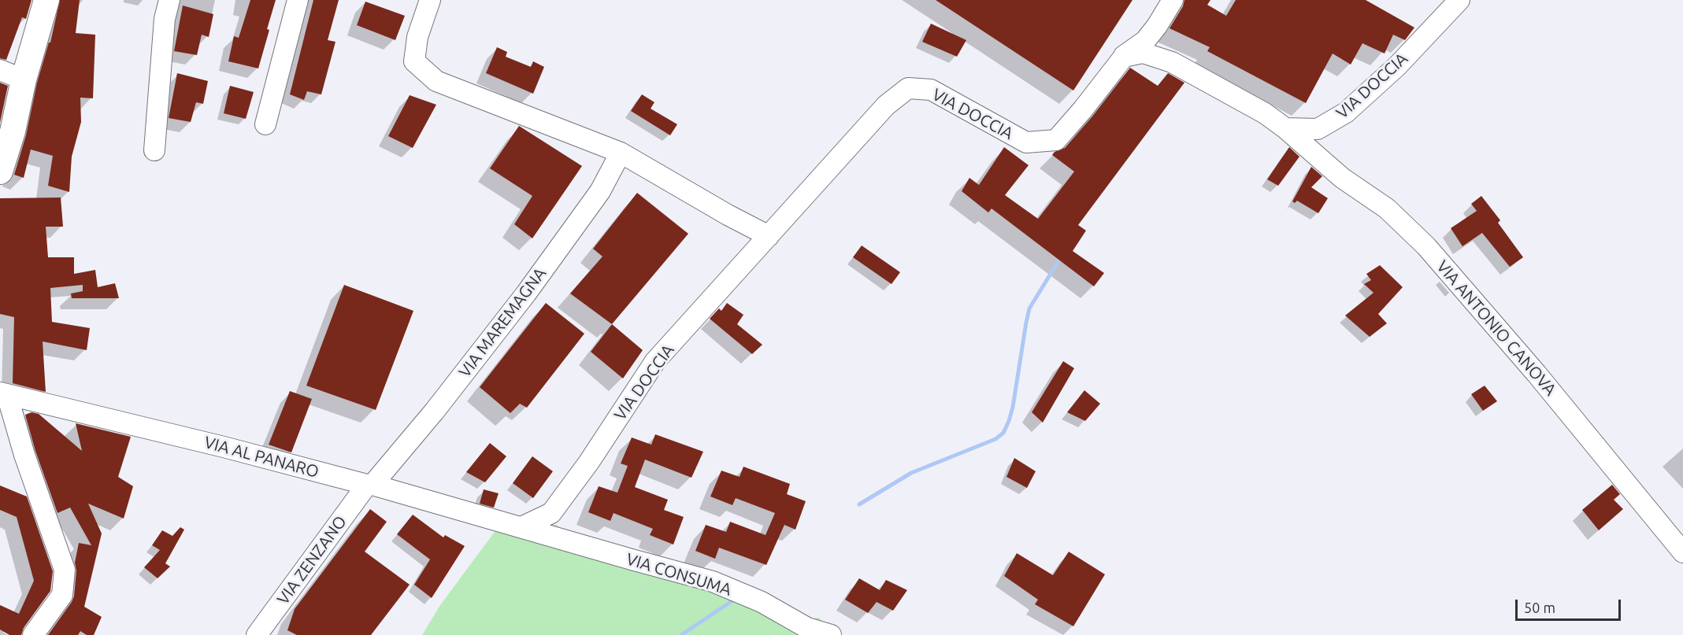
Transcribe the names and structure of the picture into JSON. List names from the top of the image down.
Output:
{
  "streets": {
    "street": [
      "VIA DOCCIA",
      "VIA MAREMAGNA",
      "VIA ANTONIO CANOVA",
      "VIA AL PANARO",
      "VIA ZENZANO",
      "VIA CONSUMA"
    ]
  },
  "crossings": [
    ["VIA DOCCIA", "VIA ANTONIO CANOVA"],
    ["VIA DOCCIA", "VIA AL PANARO"],
    ["VIA DOCCIA", "VIA CONSUMA"],
    ["VIA MAREMAGNA", "VIA AL PANARO"],
    ["VIA MAREMAGNA", "VIA ZENZANO"],
    ["VIA AL PANARO", "VIA ZENZANO"],
    ["VIA AL PANARO", "VIA CONSUMA"]
  ],
  "scale_bar": "50 m"
}
